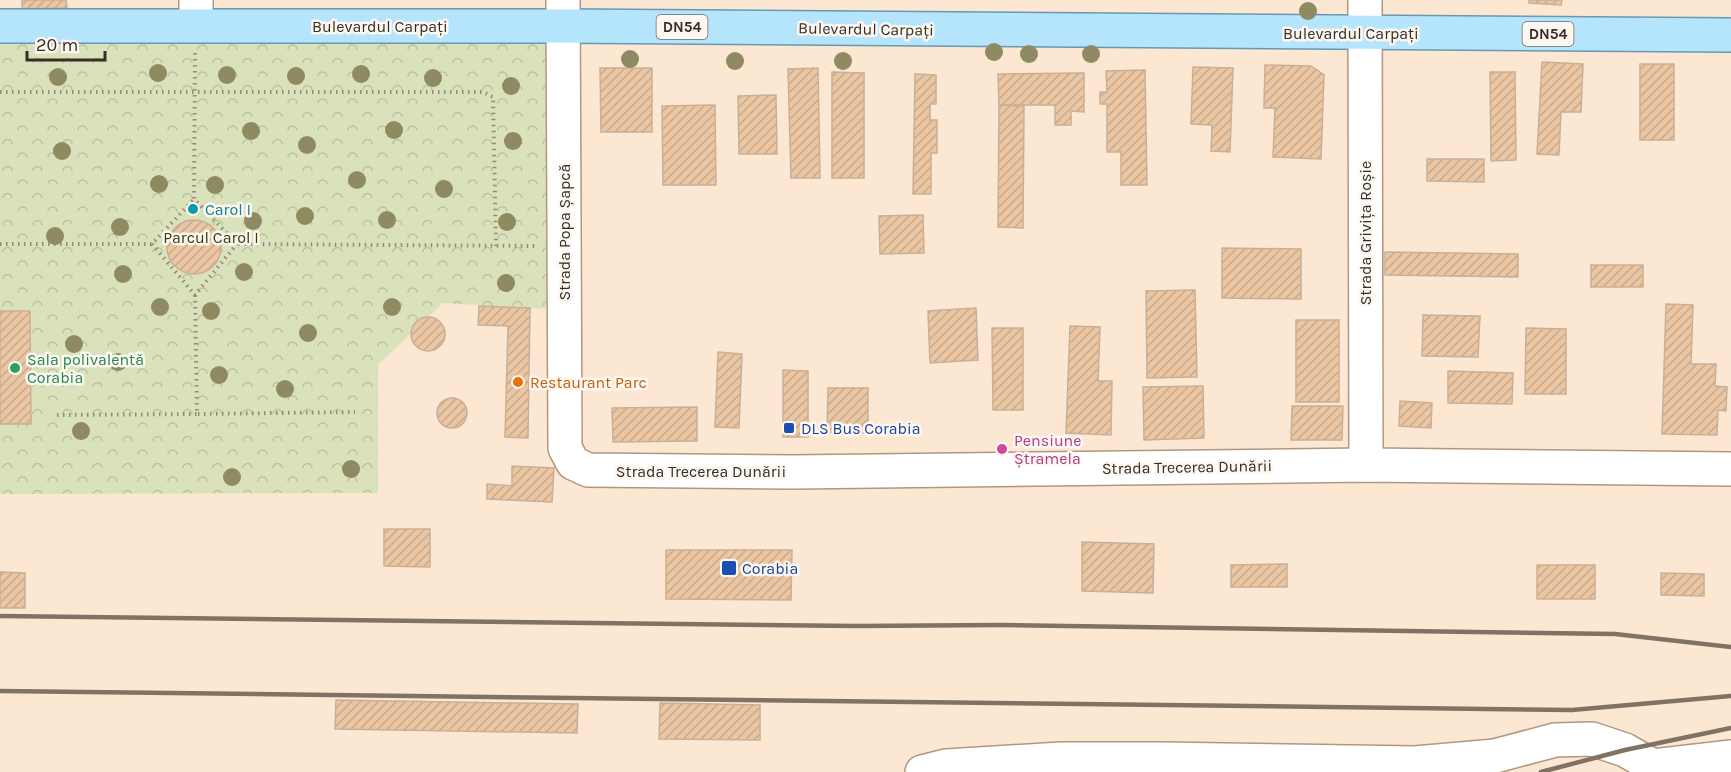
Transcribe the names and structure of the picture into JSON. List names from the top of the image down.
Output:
{
  "streets": {
    "main road": ["Bulevardul Carpați", "DN54"],
    "street": ["Strada Popa Șapcă", "Strada Grivița Roșie", "Strada Trecerea Dunării"]
  },
  "crossings": [
    ["Bulevardul Carpați", "Strada Popa Șapcă"],
    ["Bulevardul Carpați", "Strada Grivița Roșie"],
    ["Strada Popa Șapcă", "Strada Trecerea Dunării"],
    ["Strada Grivița Roșie", "Strada Trecerea Dunării"]
  ],
  "parks": ["Parcul Carol I"],
  "places": {
    "other": [
      "Carol I",
      "Sala polivalentă Corabia",
      "Restaurant Parc",
      "Pensiune Ștramela"
    ],
    "transit": ["DLS Bus Corabia", "Corabia"]
  },
  "scale_bar": "20 m"
}
